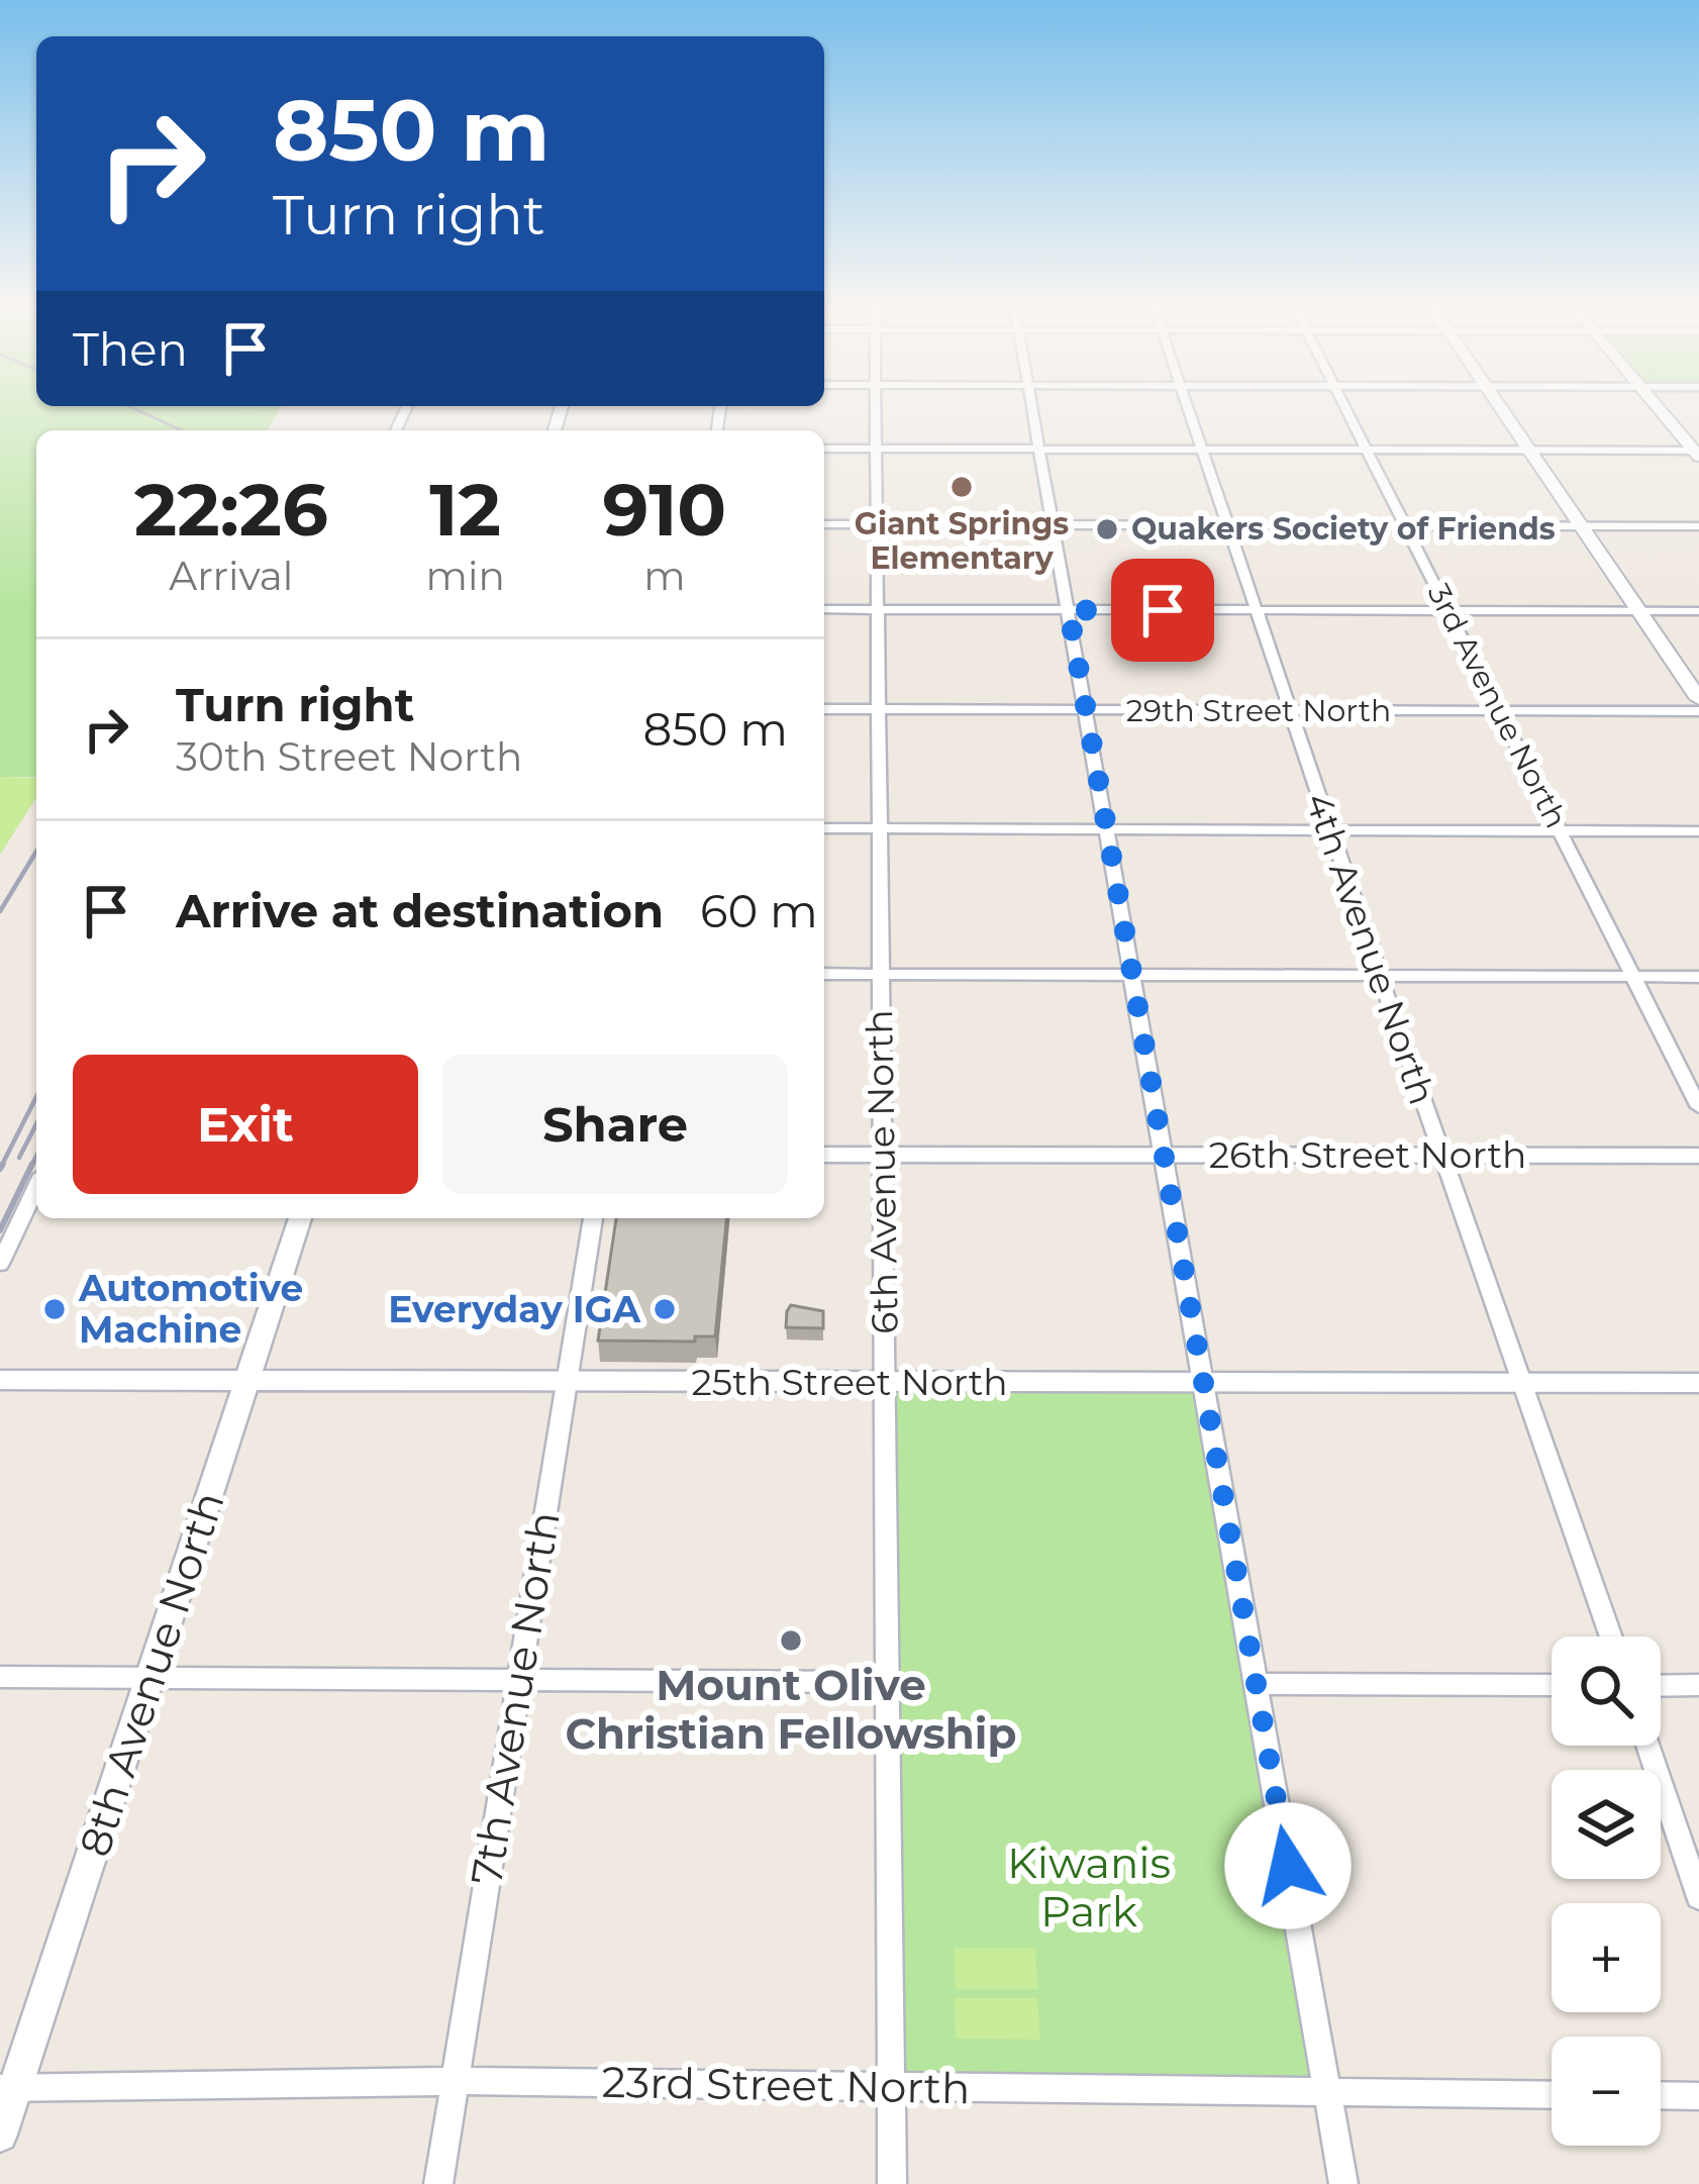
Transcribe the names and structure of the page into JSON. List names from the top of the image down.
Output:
{
  "streets": {
    "street": [
      "3rd Avenue North",
      "29th Street North",
      "4th Avenue North",
      "26th Street North",
      "6th Avenue North",
      "25th Street North",
      "8th Avenue North",
      "7th Avenue North",
      "23rd Street North"
    ]
  },
  "crossings": [
    ["3rd Avenue North", "29th Street North"],
    ["29th Street North", "4th Avenue North"],
    ["29th Street North", "6th Avenue North"],
    ["4th Avenue North", "26th Street North"],
    ["4th Avenue North", "25th Street North"],
    ["26th Street North", "6th Avenue North"],
    ["6th Avenue North", "25th Street North"],
    ["6th Avenue North", "23rd Street North"],
    ["25th Street North", "8th Avenue North"],
    ["25th Street North", "7th Avenue North"],
    ["8th Avenue North", "23rd Street North"],
    ["7th Avenue North", "23rd Street North"]
  ],
  "parks": ["Kiwanis Park"],
  "places": [
    "Giant Springs Elementary",
    "Quakers Society of Friends",
    "Automotive Machine",
    "Everyday IGA",
    "Mount Olive Christian Fellowship"
  ],
  "page": {
    "turn": ["850 m", "Turn right"],
    "then": "Then",
    "eta": [
      "22:26",
      "Arrival",
      "12",
      "min",
      "910",
      "m"
    ],
    "list": [
      {
        "name": "Turn right",
        "note": "30th Street North",
        "value": "850 m"
      },
      {
        "name": "Arrive at destination",
        "value": "60 m"
      }
    ],
    "buttons": ["Exit", "Share"],
    "map_buttons": ["+", "−"]
  }
}
